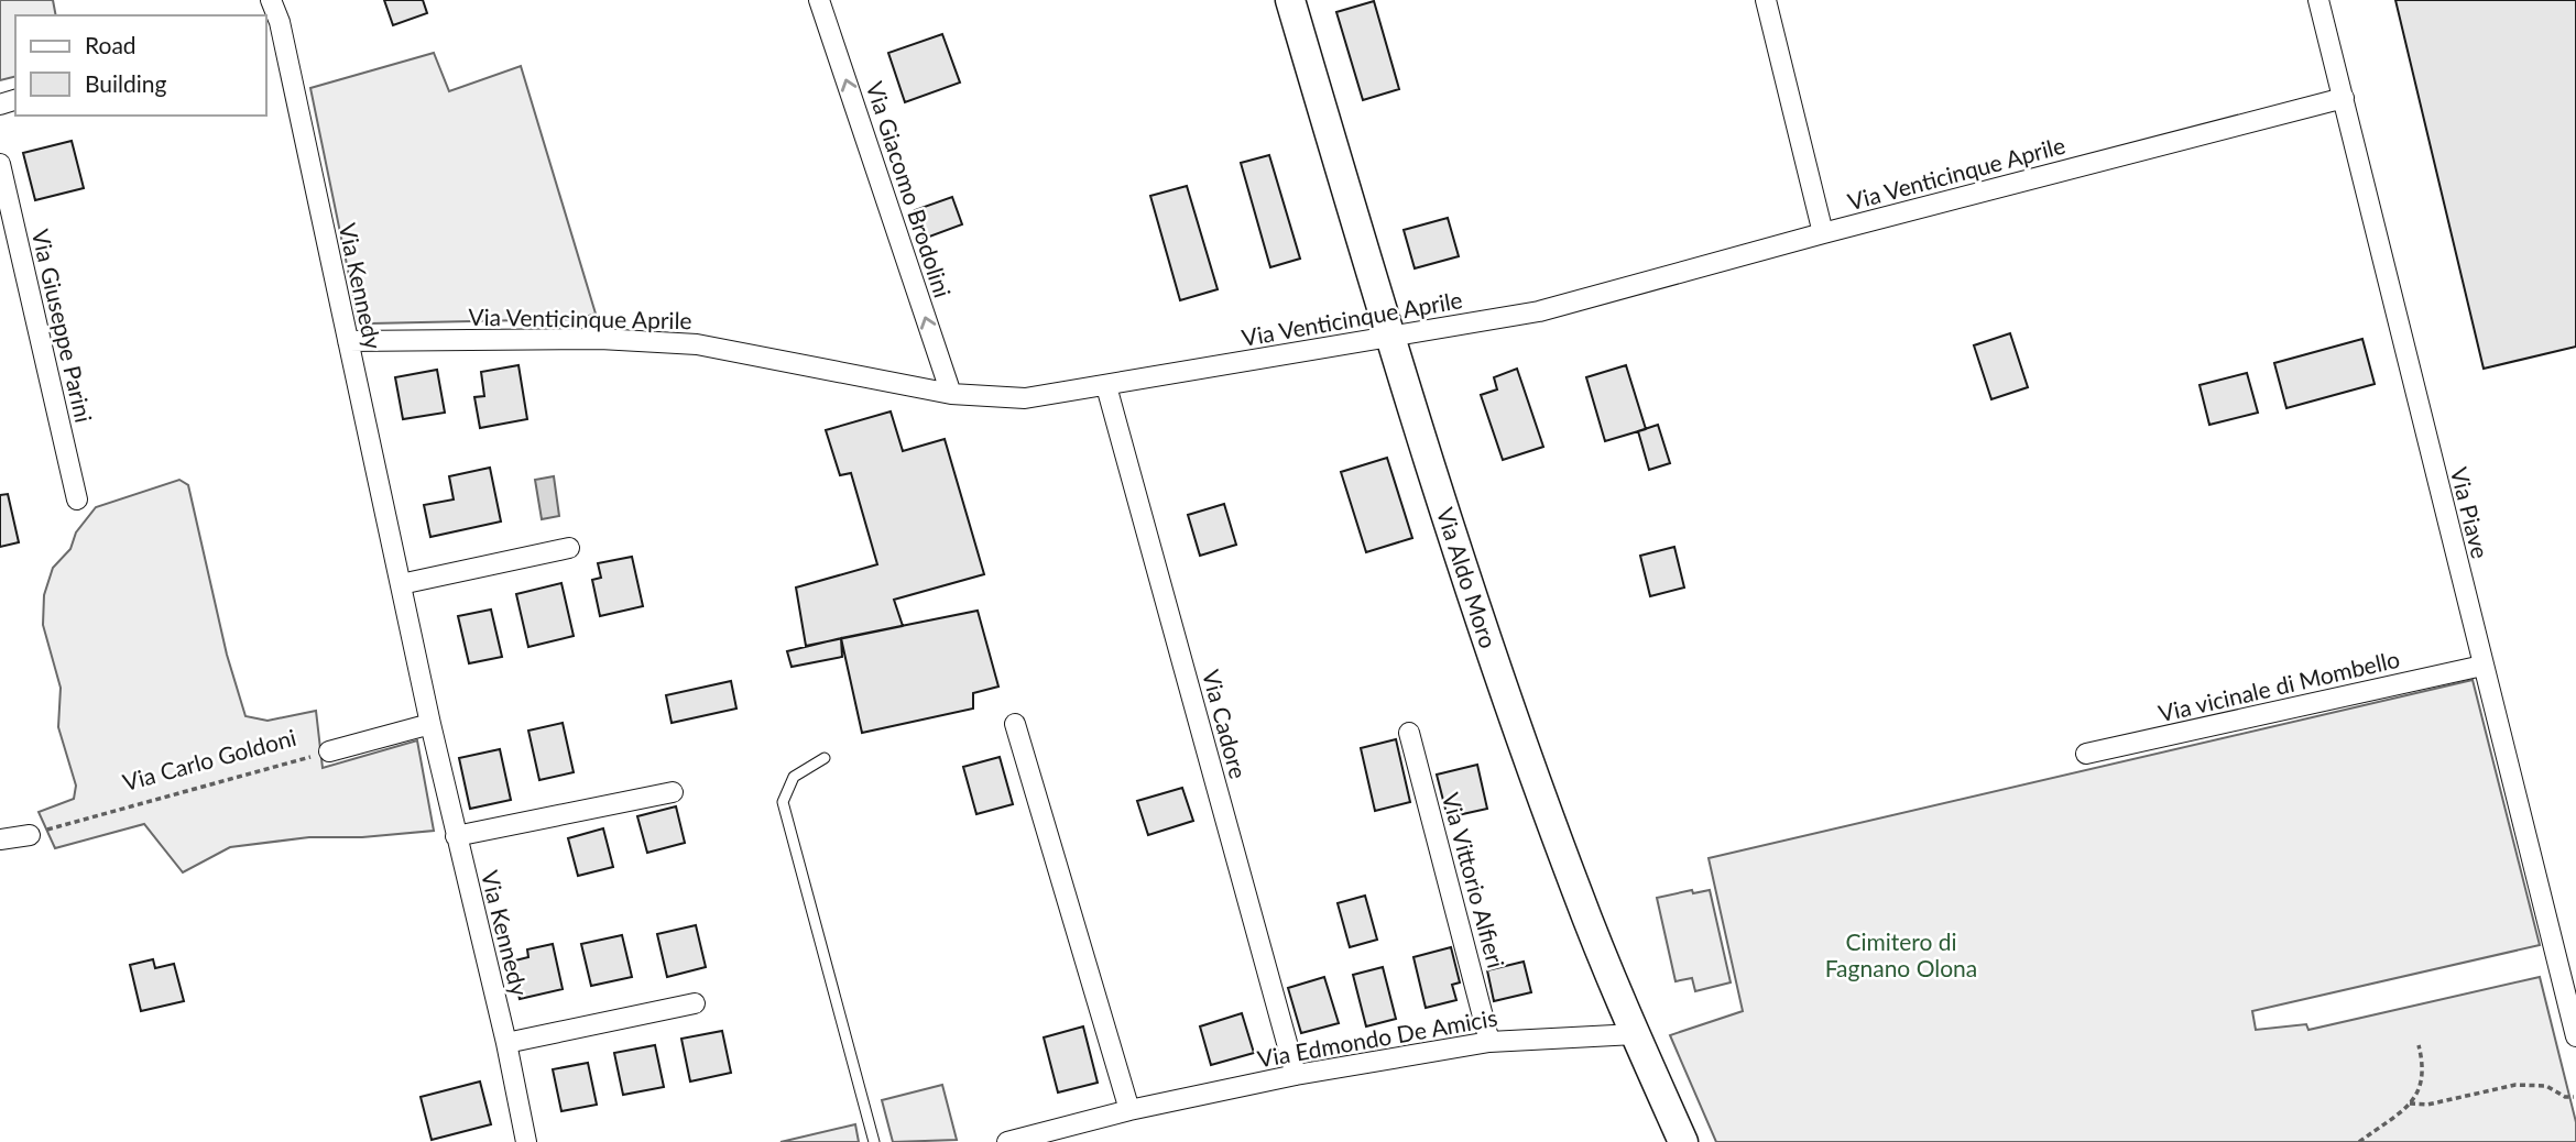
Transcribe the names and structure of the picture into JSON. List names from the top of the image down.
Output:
{
  "streets": {
    "main road": ["Via Aldo Moro"],
    "street": [
      "Via Venticinque Aprile",
      "Via Giacomo Brodolini",
      "Via Kennedy",
      "Via Giuseppe Parini",
      "Via Piave",
      "Via vicinale di Mombello",
      "Via Cadore",
      "Via Carlo Goldoni",
      "Via Vittorio Alfieri",
      "Via Edmondo De Amicis"
    ]
  },
  "crossings": [
    ["Via Venticinque Aprile", "Via Giacomo Brodolini"],
    ["Via Venticinque Aprile", "Via Kennedy"],
    ["Via Venticinque Aprile", "Via Piave"],
    ["Via Venticinque Aprile", "Via Aldo Moro"],
    ["Via Venticinque Aprile", "Via Cadore"],
    ["Via Kennedy", "Via Carlo Goldoni"],
    ["Via Piave", "Via vicinale di Mombello"],
    ["Via Aldo Moro", "Via Edmondo De Amicis"],
    ["Via Cadore", "Via Edmondo De Amicis"],
    ["Via Vittorio Alfieri", "Via Edmondo De Amicis"]
  ],
  "one_way": ["Via Giacomo Brodolini"],
  "parks": ["Cimitero di Fagnano Olona"],
  "legend": ["Road", "Building"]
}
